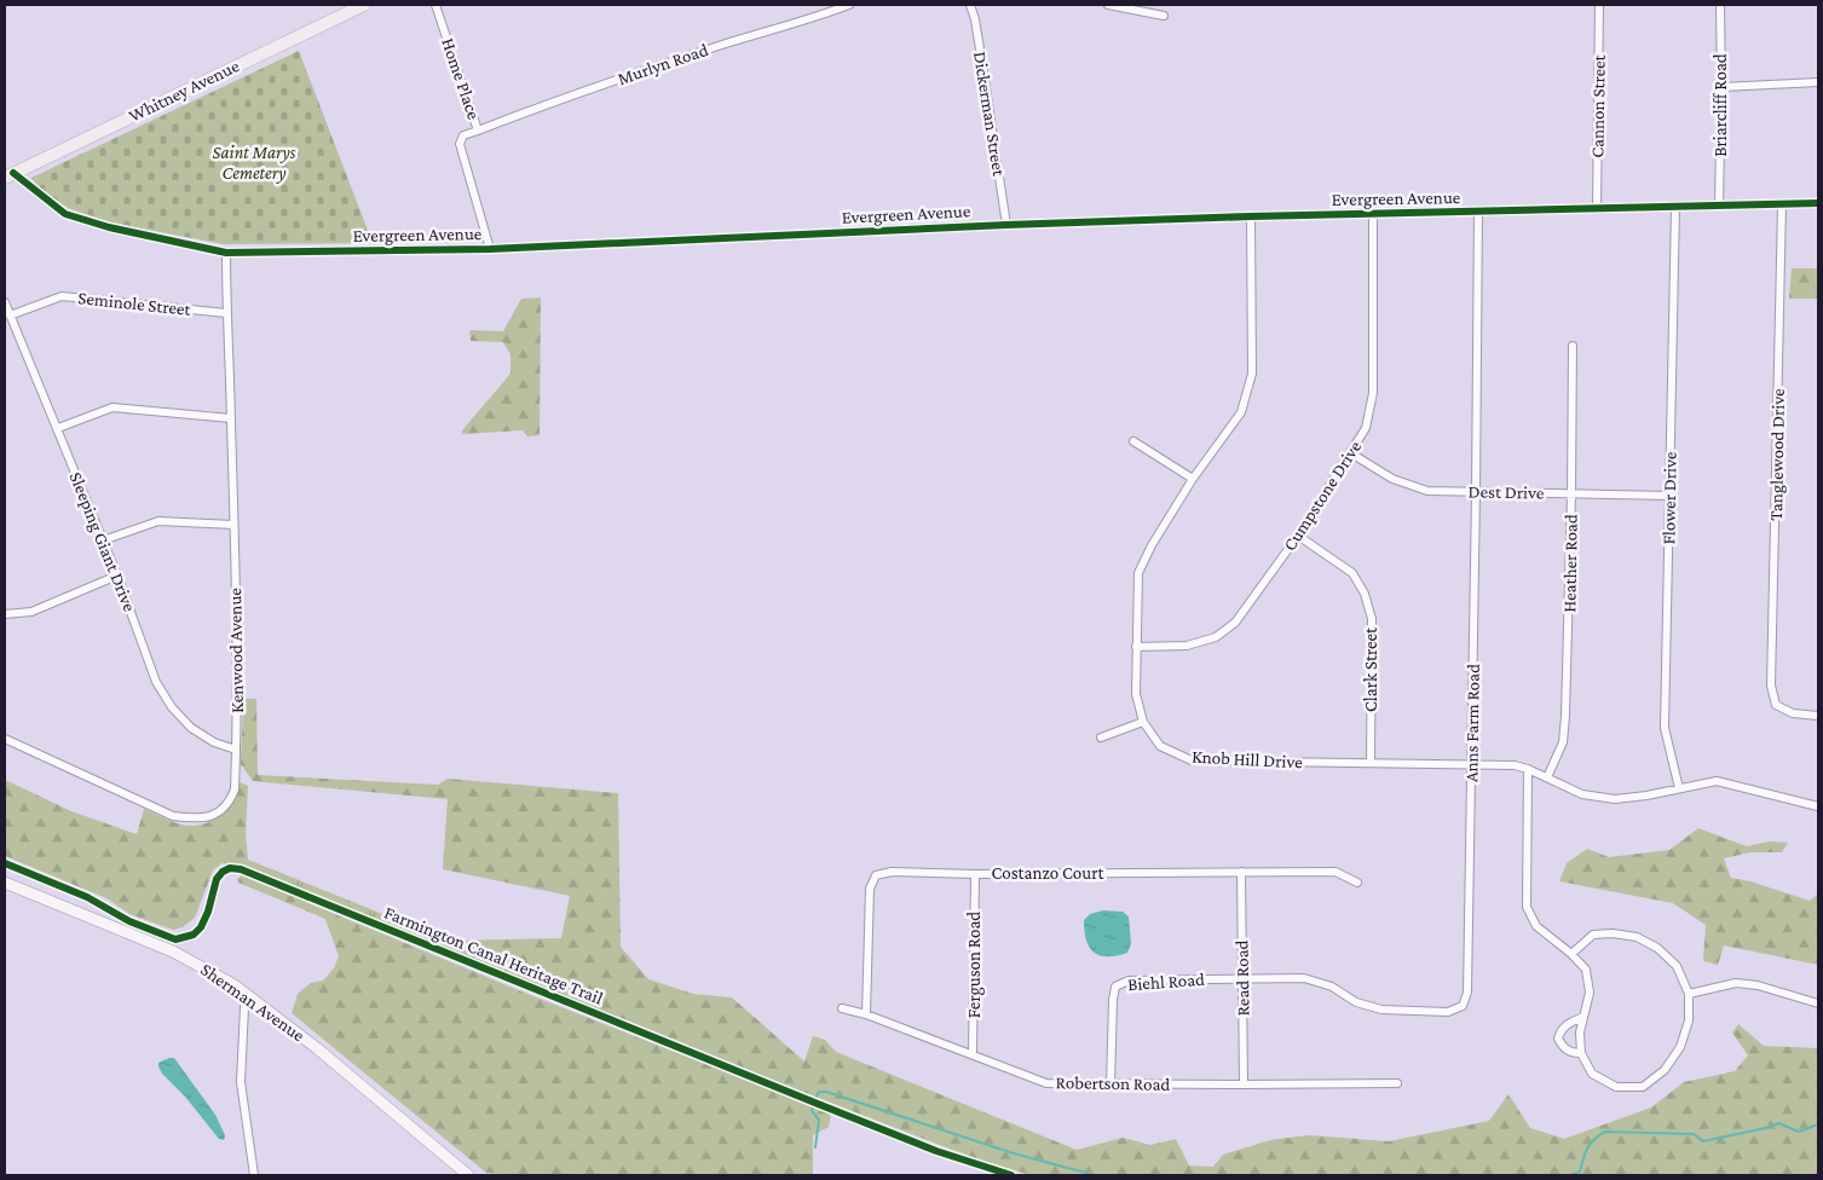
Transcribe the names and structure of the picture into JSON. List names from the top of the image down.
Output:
{
  "streets": {
    "highway": ["Whitney Avenue"],
    "main road": ["Sherman Avenue"],
    "street": [
      "Murlyn Road",
      "Home Place",
      "Briarcliff Road",
      "Cannon Street",
      "Dickerman Street",
      "Evergreen Avenue",
      "Seminole Street",
      "Tanglewood Drive",
      "Dest Drive",
      "Cumpstone Drive",
      "Flower Drive",
      "Sleeping Giant Drive",
      "Heather Road",
      "Kenwood Avenue",
      "Clark Street",
      "Anns Farm Road",
      "Knob Hill Drive",
      "Costanzo Court",
      "Ferguson Road",
      "Read Road",
      "Biehl Road",
      "Robertson Road"
    ],
    "cycle path": ["Farmington Canal Heritage Trail"]
  },
  "crossings": [
    ["Murlyn Road", "Home Place"],
    ["Home Place", "Evergreen Avenue"],
    ["Whitney Avenue", "Evergreen Avenue"],
    ["Briarcliff Road", "Evergreen Avenue"],
    ["Cannon Street", "Evergreen Avenue"],
    ["Dickerman Street", "Evergreen Avenue"],
    ["Evergreen Avenue", "Tanglewood Drive"],
    ["Evergreen Avenue", "Cumpstone Drive"],
    ["Evergreen Avenue", "Flower Drive"],
    ["Evergreen Avenue", "Kenwood Avenue"],
    ["Evergreen Avenue", "Anns Farm Road"],
    ["Evergreen Avenue", "Knob Hill Drive"],
    ["Seminole Street", "Sleeping Giant Drive"],
    ["Seminole Street", "Kenwood Avenue"],
    ["Dest Drive", "Cumpstone Drive"],
    ["Dest Drive", "Flower Drive"],
    ["Dest Drive", "Heather Road"],
    ["Dest Drive", "Anns Farm Road"],
    ["Cumpstone Drive", "Clark Street"],
    ["Cumpstone Drive", "Knob Hill Drive"],
    ["Flower Drive", "Knob Hill Drive"],
    ["Sleeping Giant Drive", "Kenwood Avenue"],
    ["Heather Road", "Knob Hill Drive"],
    ["Clark Street", "Knob Hill Drive"],
    ["Anns Farm Road", "Knob Hill Drive"],
    ["Anns Farm Road", "Read Road"],
    ["Anns Farm Road", "Biehl Road"],
    ["Costanzo Court", "Ferguson Road"],
    ["Costanzo Court", "Read Road"],
    ["Costanzo Court", "Robertson Road"],
    ["Ferguson Road", "Robertson Road"],
    ["Read Road", "Biehl Road"],
    ["Read Road", "Robertson Road"],
    ["Biehl Road", "Robertson Road"]
  ],
  "parks": ["Saint Marys Cemetery"]
}
